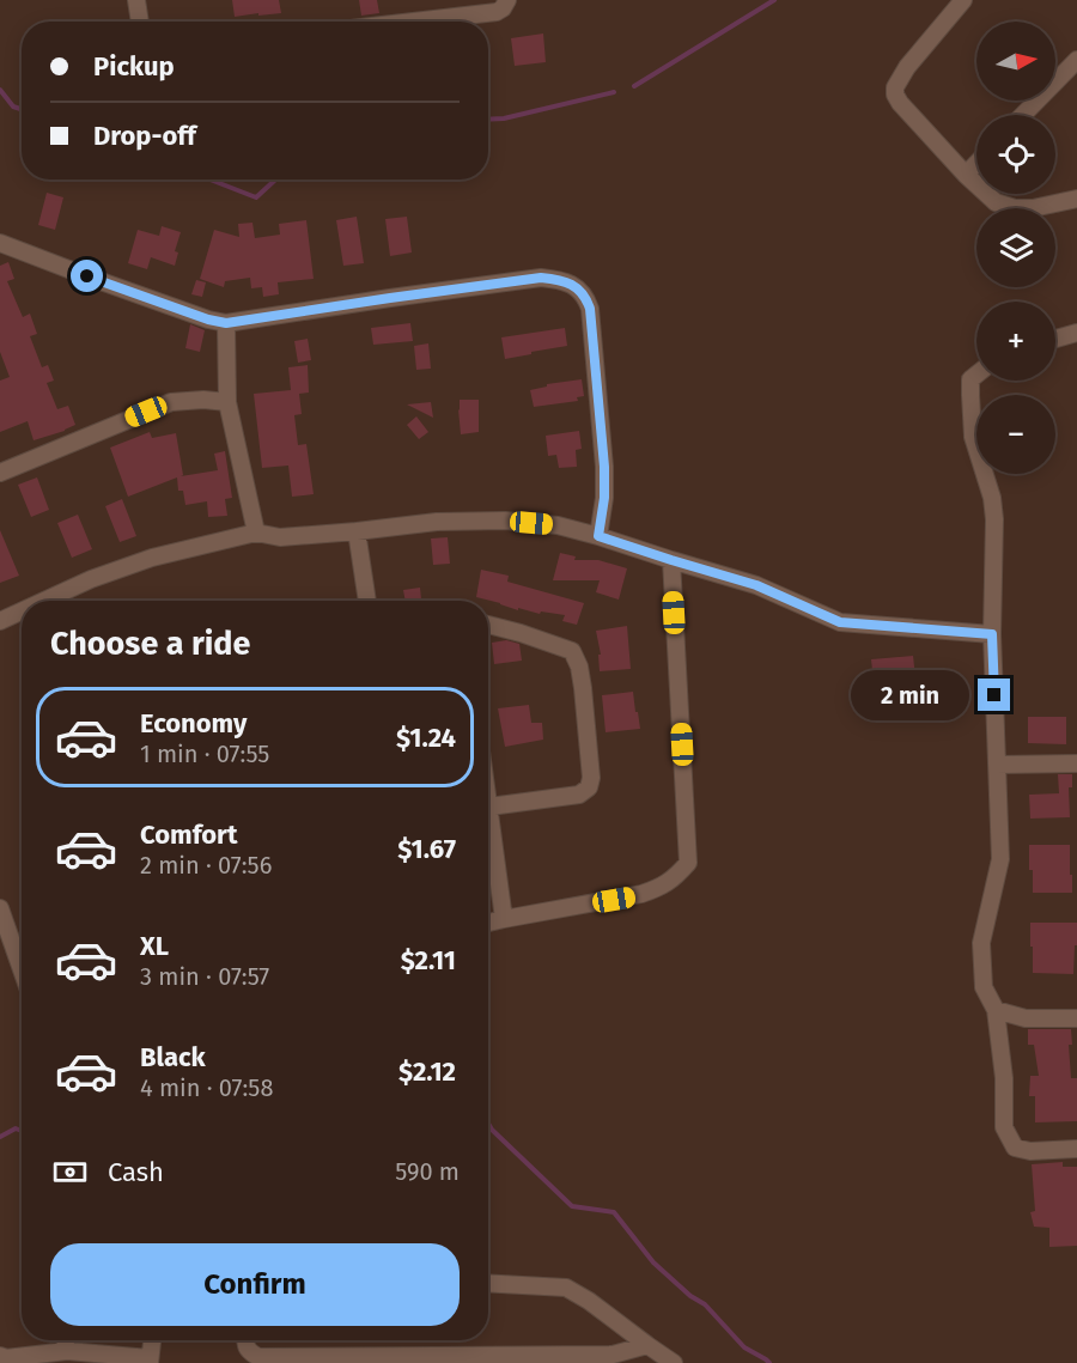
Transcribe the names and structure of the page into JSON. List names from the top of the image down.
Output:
{
  "north": "right",
  "page": {
    "map_buttons": ["+", "−"],
    "banner": ["Pickup", "Drop-off"],
    "heading": "Choose a ride",
    "bubble": "2 min",
    "list": [
      {
        "name": "Economy",
        "note": "1 min · 07:55",
        "value": "$1.24"
      },
      {
        "name": "Comfort",
        "note": "2 min · 07:56",
        "value": "$1.67"
      },
      {
        "name": "XL",
        "note": "3 min · 07:57",
        "value": "$2.11"
      },
      {
        "name": "Black",
        "note": "4 min · 07:58",
        "value": "$2.12"
      }
    ],
    "pay": ["Cash", "590 m"],
    "buttons": "Confirm"
  }
}
